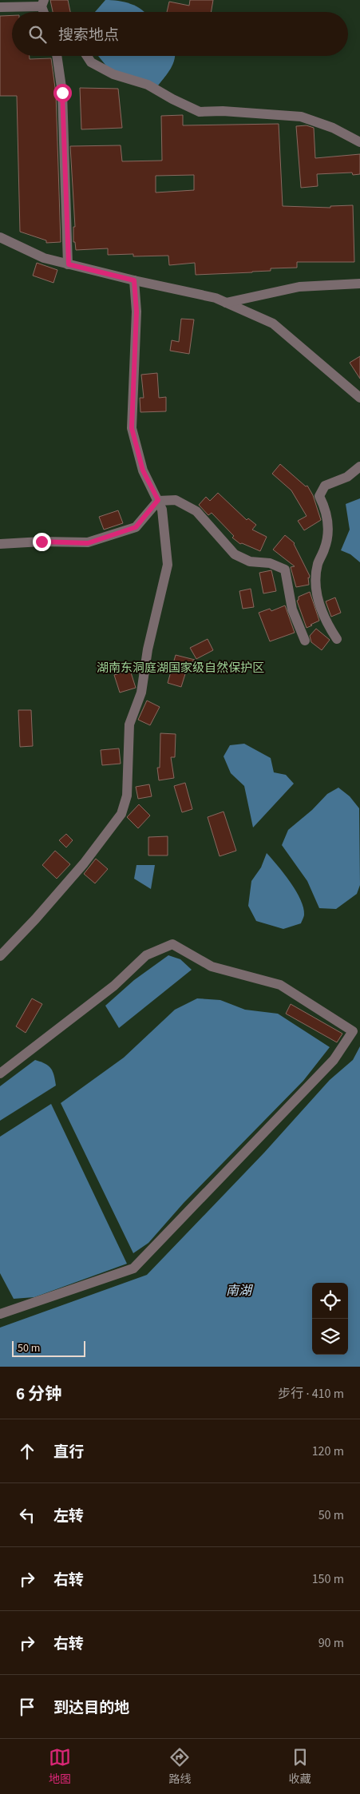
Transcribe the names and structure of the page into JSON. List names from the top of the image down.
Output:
{
  "water": ["南湖"],
  "parks": ["湖南东洞庭湖国家级自然保护区"],
  "scale_bar": "50 m",
  "page": {
    "search": "搜索地点",
    "scale": "50 m",
    "heading": ["6 分钟", "步行 · 410 m"],
    "list": [
      ["直行", "120 m"],
      ["左转", "50 m"],
      ["右转", "150 m"],
      ["右转", "90 m"],
      "到达目的地"
    ],
    "nav": ["地图", "路线", "收藏"]
  }
}
